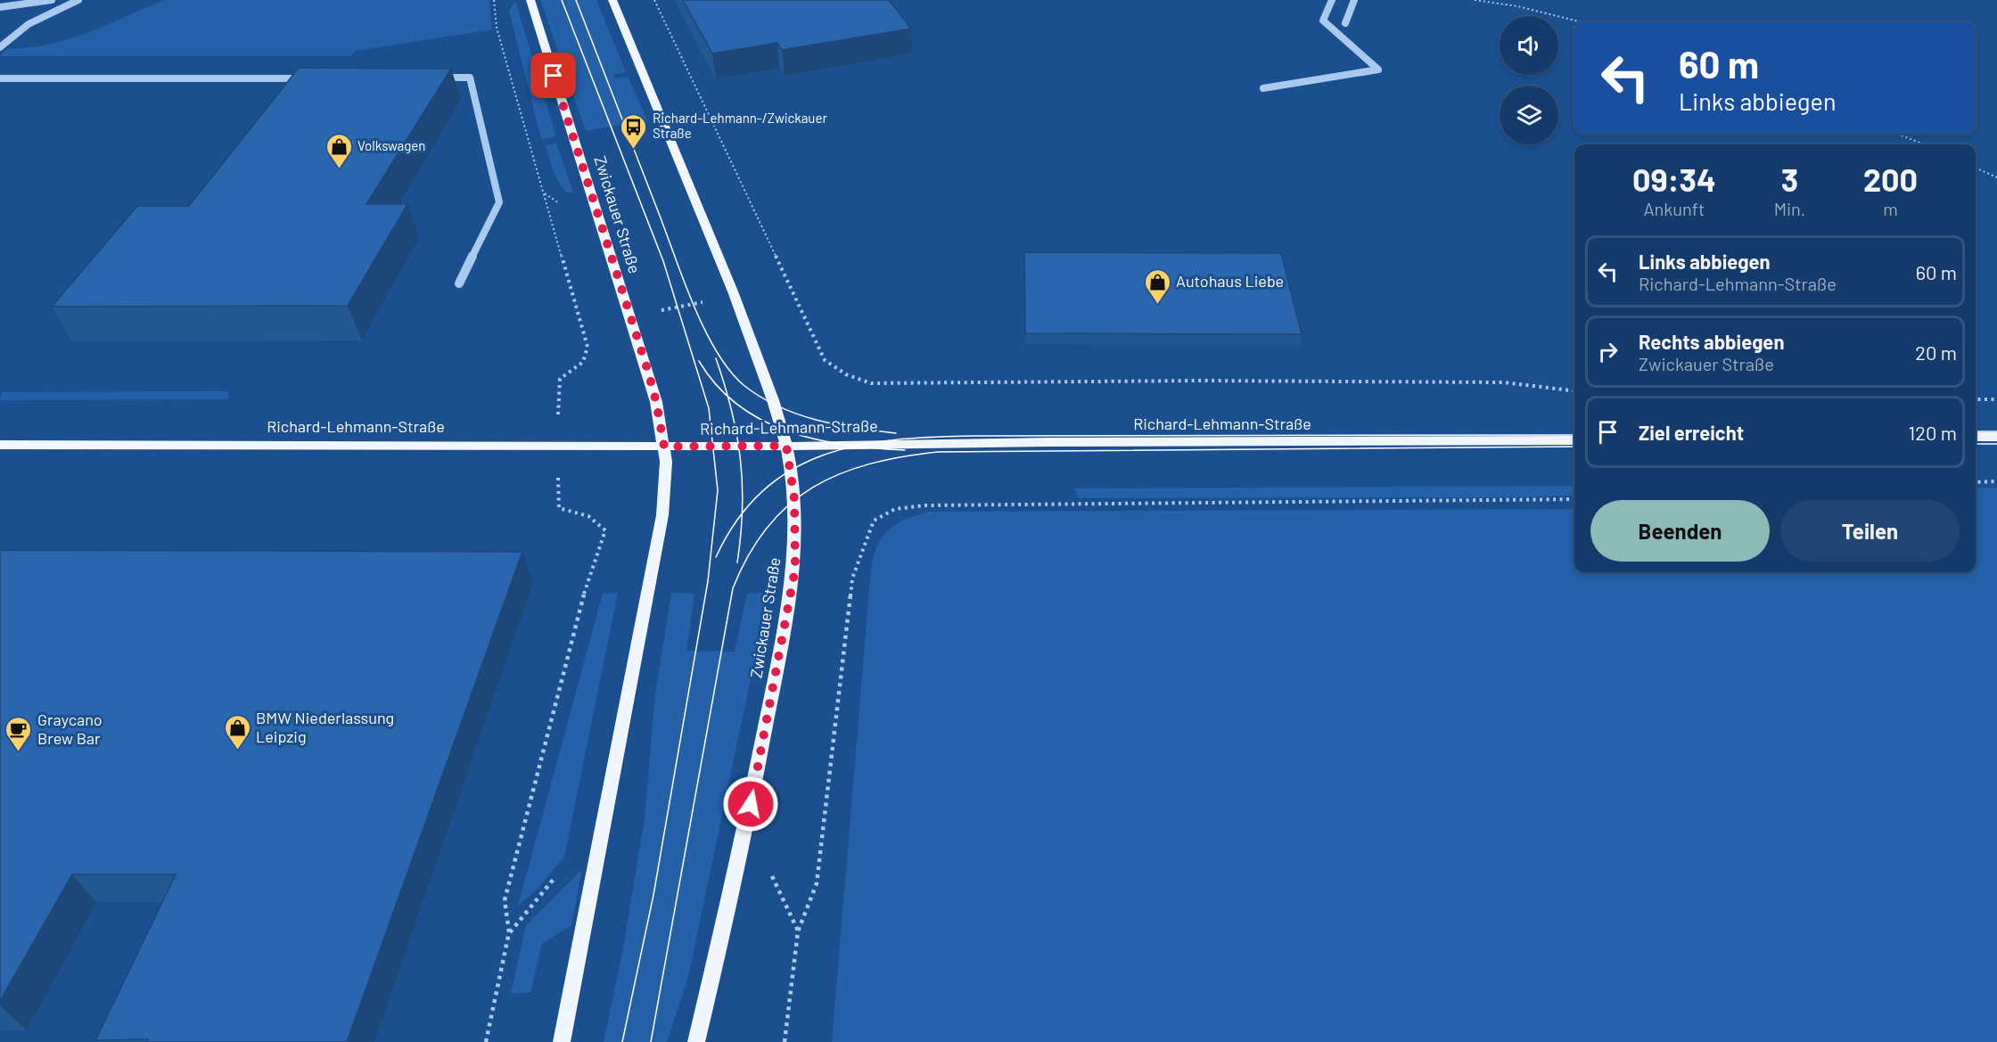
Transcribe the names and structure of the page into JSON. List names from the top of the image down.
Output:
{
  "streets": {
    "main road": ["Zwickauer Straße", "Richard-Lehmann-Straße"]
  },
  "crossings": [
    ["Zwickauer Straße", "Richard-Lehmann-Straße"]
  ],
  "places": {
    "bus stop": ["Richard-Lehmann-/Zwickauer Straße"],
    "shop": ["Volkswagen", "Autohaus Liebe", "BMW Niederlassung Leipzig"],
    "cafe": ["Graycano Brew Bar"]
  },
  "page": {
    "turn": ["60 m", "Links abbiegen"],
    "eta": [
      "09:34",
      "Ankunft",
      "3",
      "Min.",
      "200",
      "m"
    ],
    "list": [
      {
        "name": "Links abbiegen",
        "note": "Richard-Lehmann-Straße",
        "value": "60 m"
      },
      {
        "name": "Rechts abbiegen",
        "note": "Zwickauer Straße",
        "value": "20 m"
      },
      {
        "name": "Ziel erreicht",
        "value": "120 m"
      }
    ],
    "buttons": ["Beenden", "Teilen"]
  }
}
